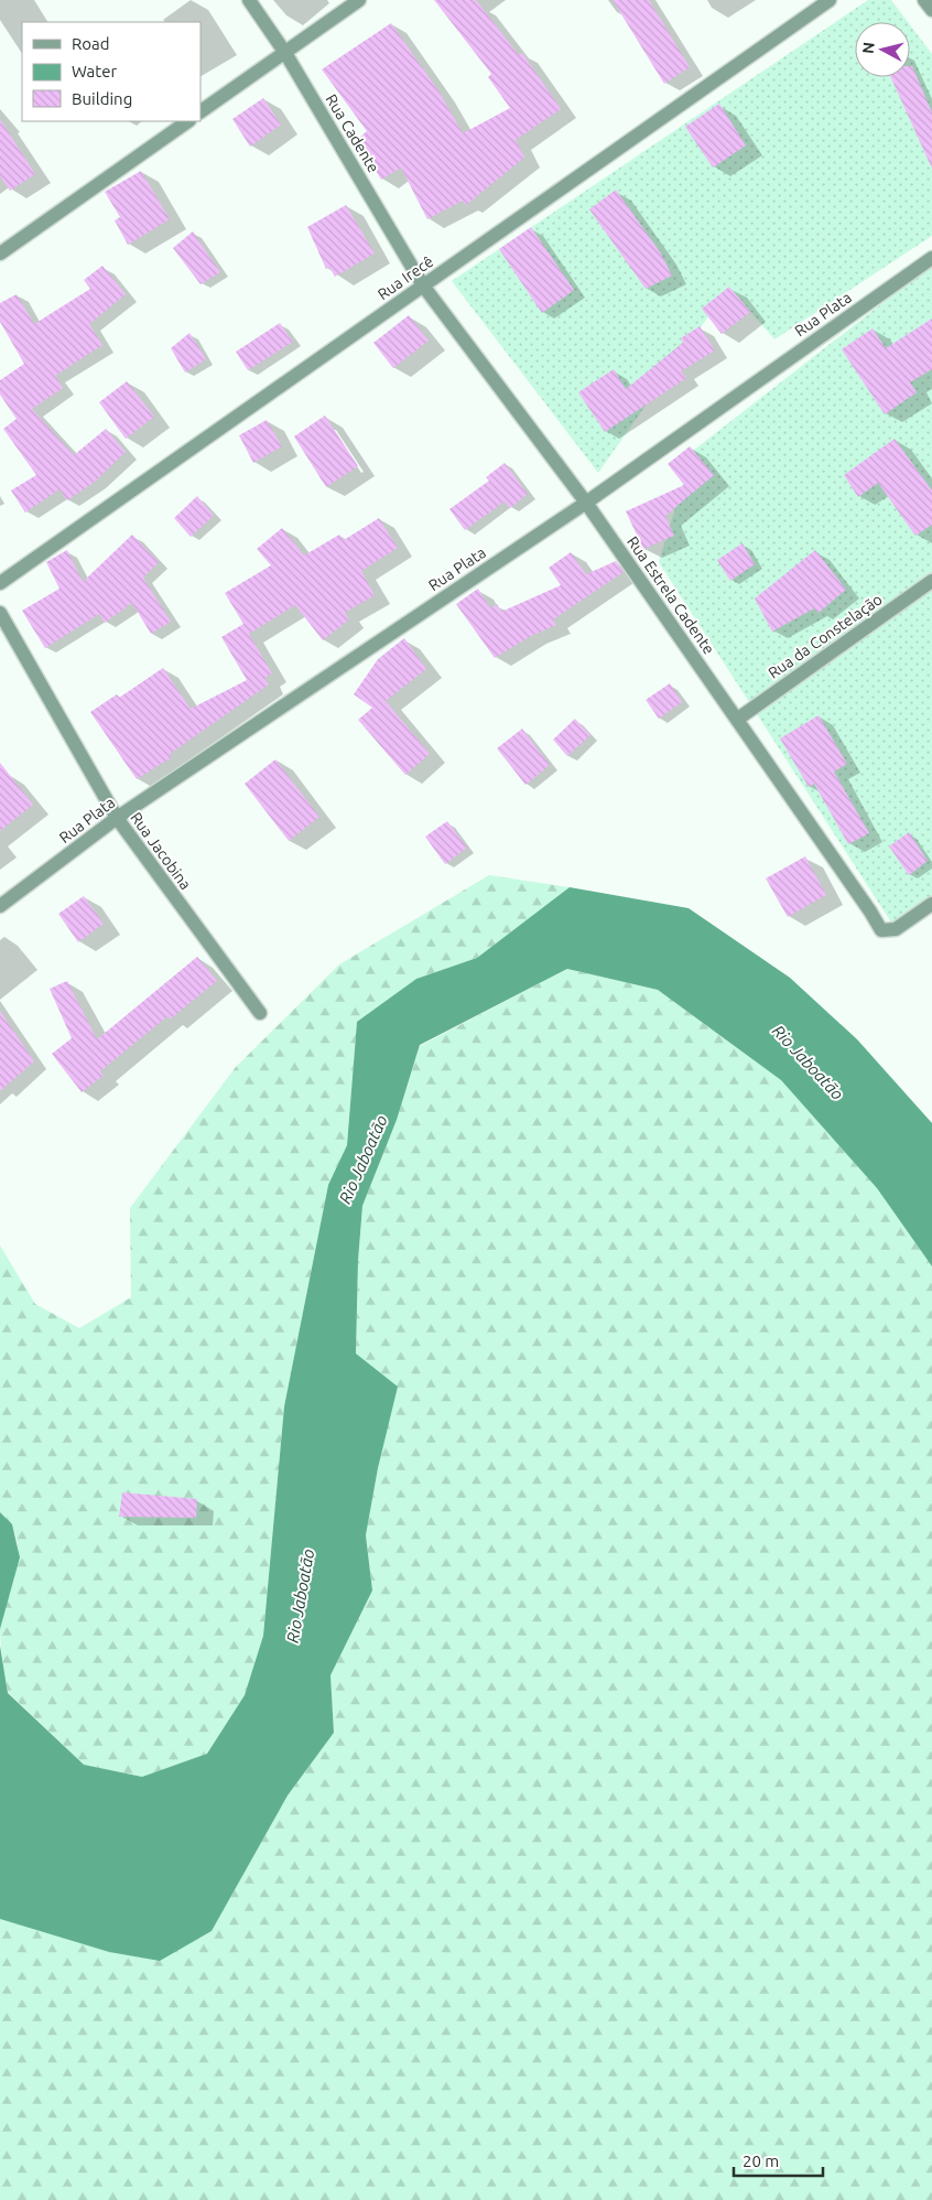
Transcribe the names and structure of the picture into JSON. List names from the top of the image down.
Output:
{
  "streets": {
    "street": [
      "Rua Cadente",
      "Rua Irecê",
      "Rua Plata",
      "Rua Estrela Cadente",
      "Rua da Constelação",
      "Rua Jacobina"
    ]
  },
  "crossings": [
    ["Rua Cadente", "Rua Irecê"],
    ["Rua Cadente", "Rua Estrela Cadente"],
    ["Rua Irecê", "Rua Estrela Cadente"],
    ["Rua Plata", "Rua Estrela Cadente"],
    ["Rua Plata", "Rua Jacobina"],
    ["Rua Estrela Cadente", "Rua da Constelação"]
  ],
  "water": ["Rio Jaboatão"],
  "legend": ["Road", "Water", "Building"],
  "scale_bar": "20 m",
  "north": "left"
}
